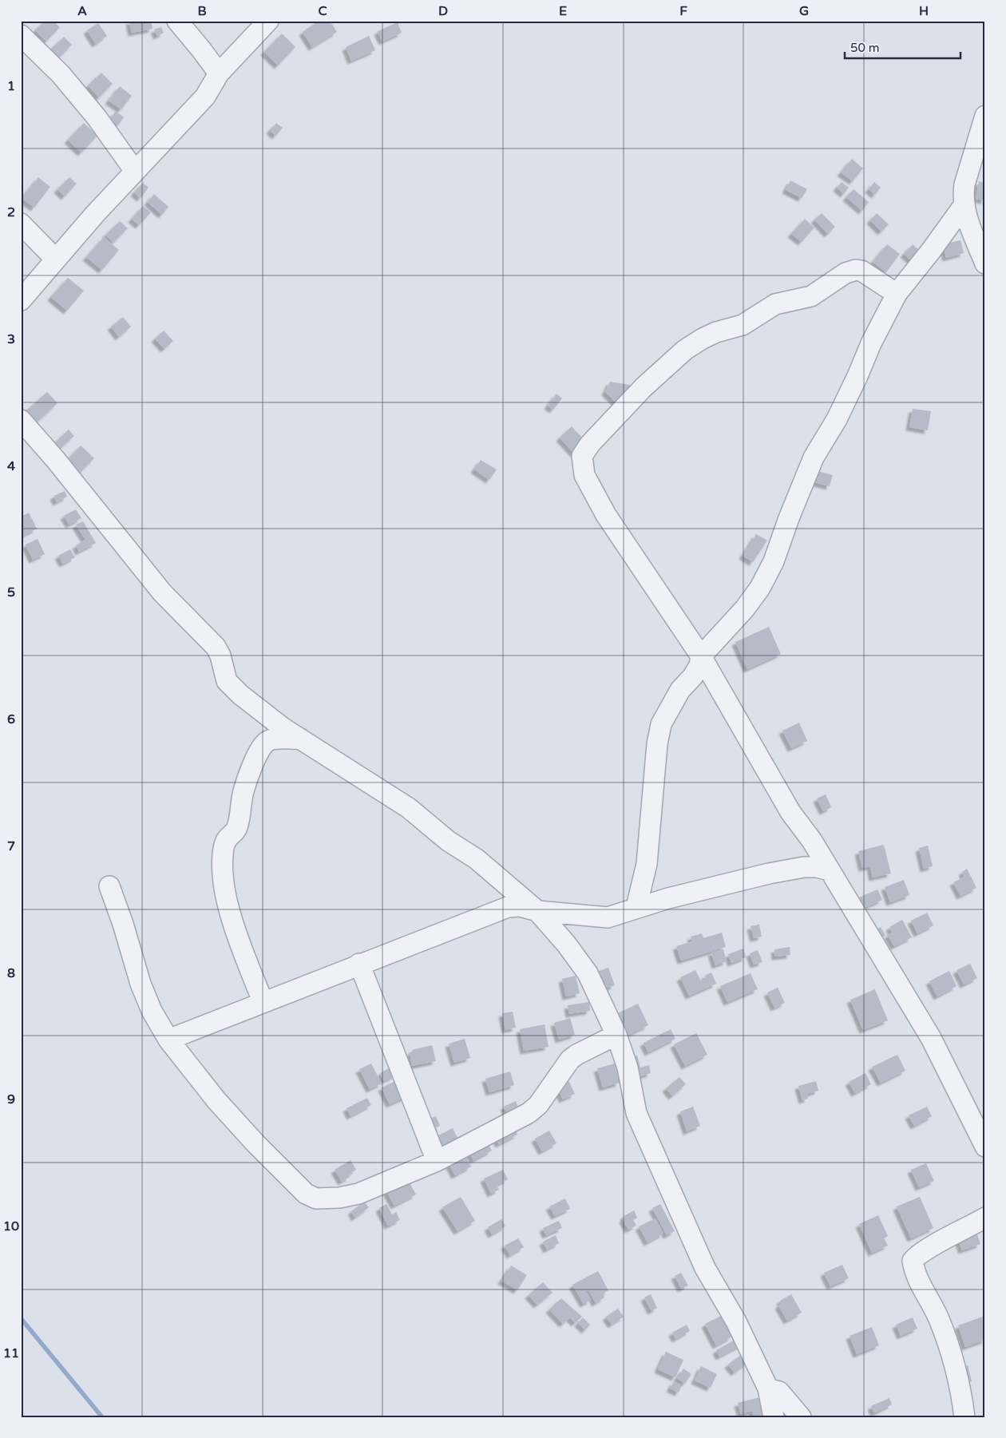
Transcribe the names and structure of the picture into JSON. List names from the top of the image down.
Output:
{
  "scale_bar": "50 m",
  "grid": {
    "columns": [
      "A",
      "B",
      "C",
      "D",
      "E",
      "F",
      "G",
      "H"
    ],
    "rows": [
      "1",
      "2",
      "3",
      "4",
      "5",
      "6",
      "7",
      "8",
      "9",
      "10",
      "11"
    ]
  }
}
